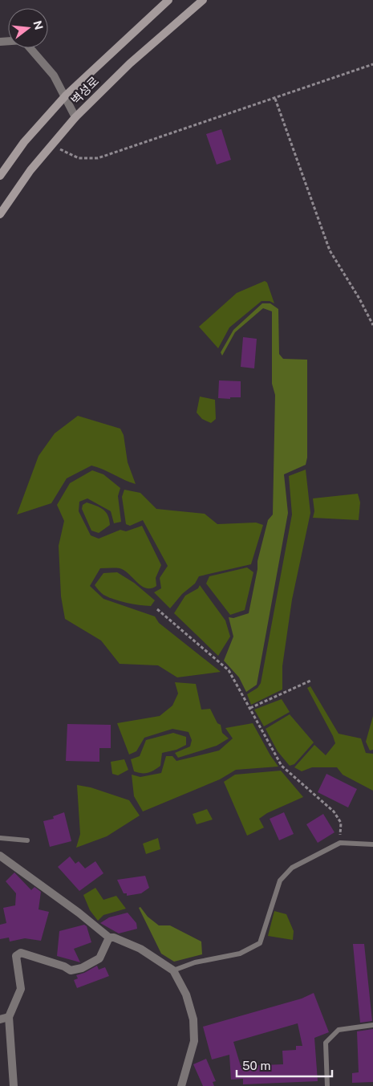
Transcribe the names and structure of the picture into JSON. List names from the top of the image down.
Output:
{
  "streets": {
    "main road": ["벽성로"]
  },
  "scale_bar": "50 m",
  "north": "right"
}
